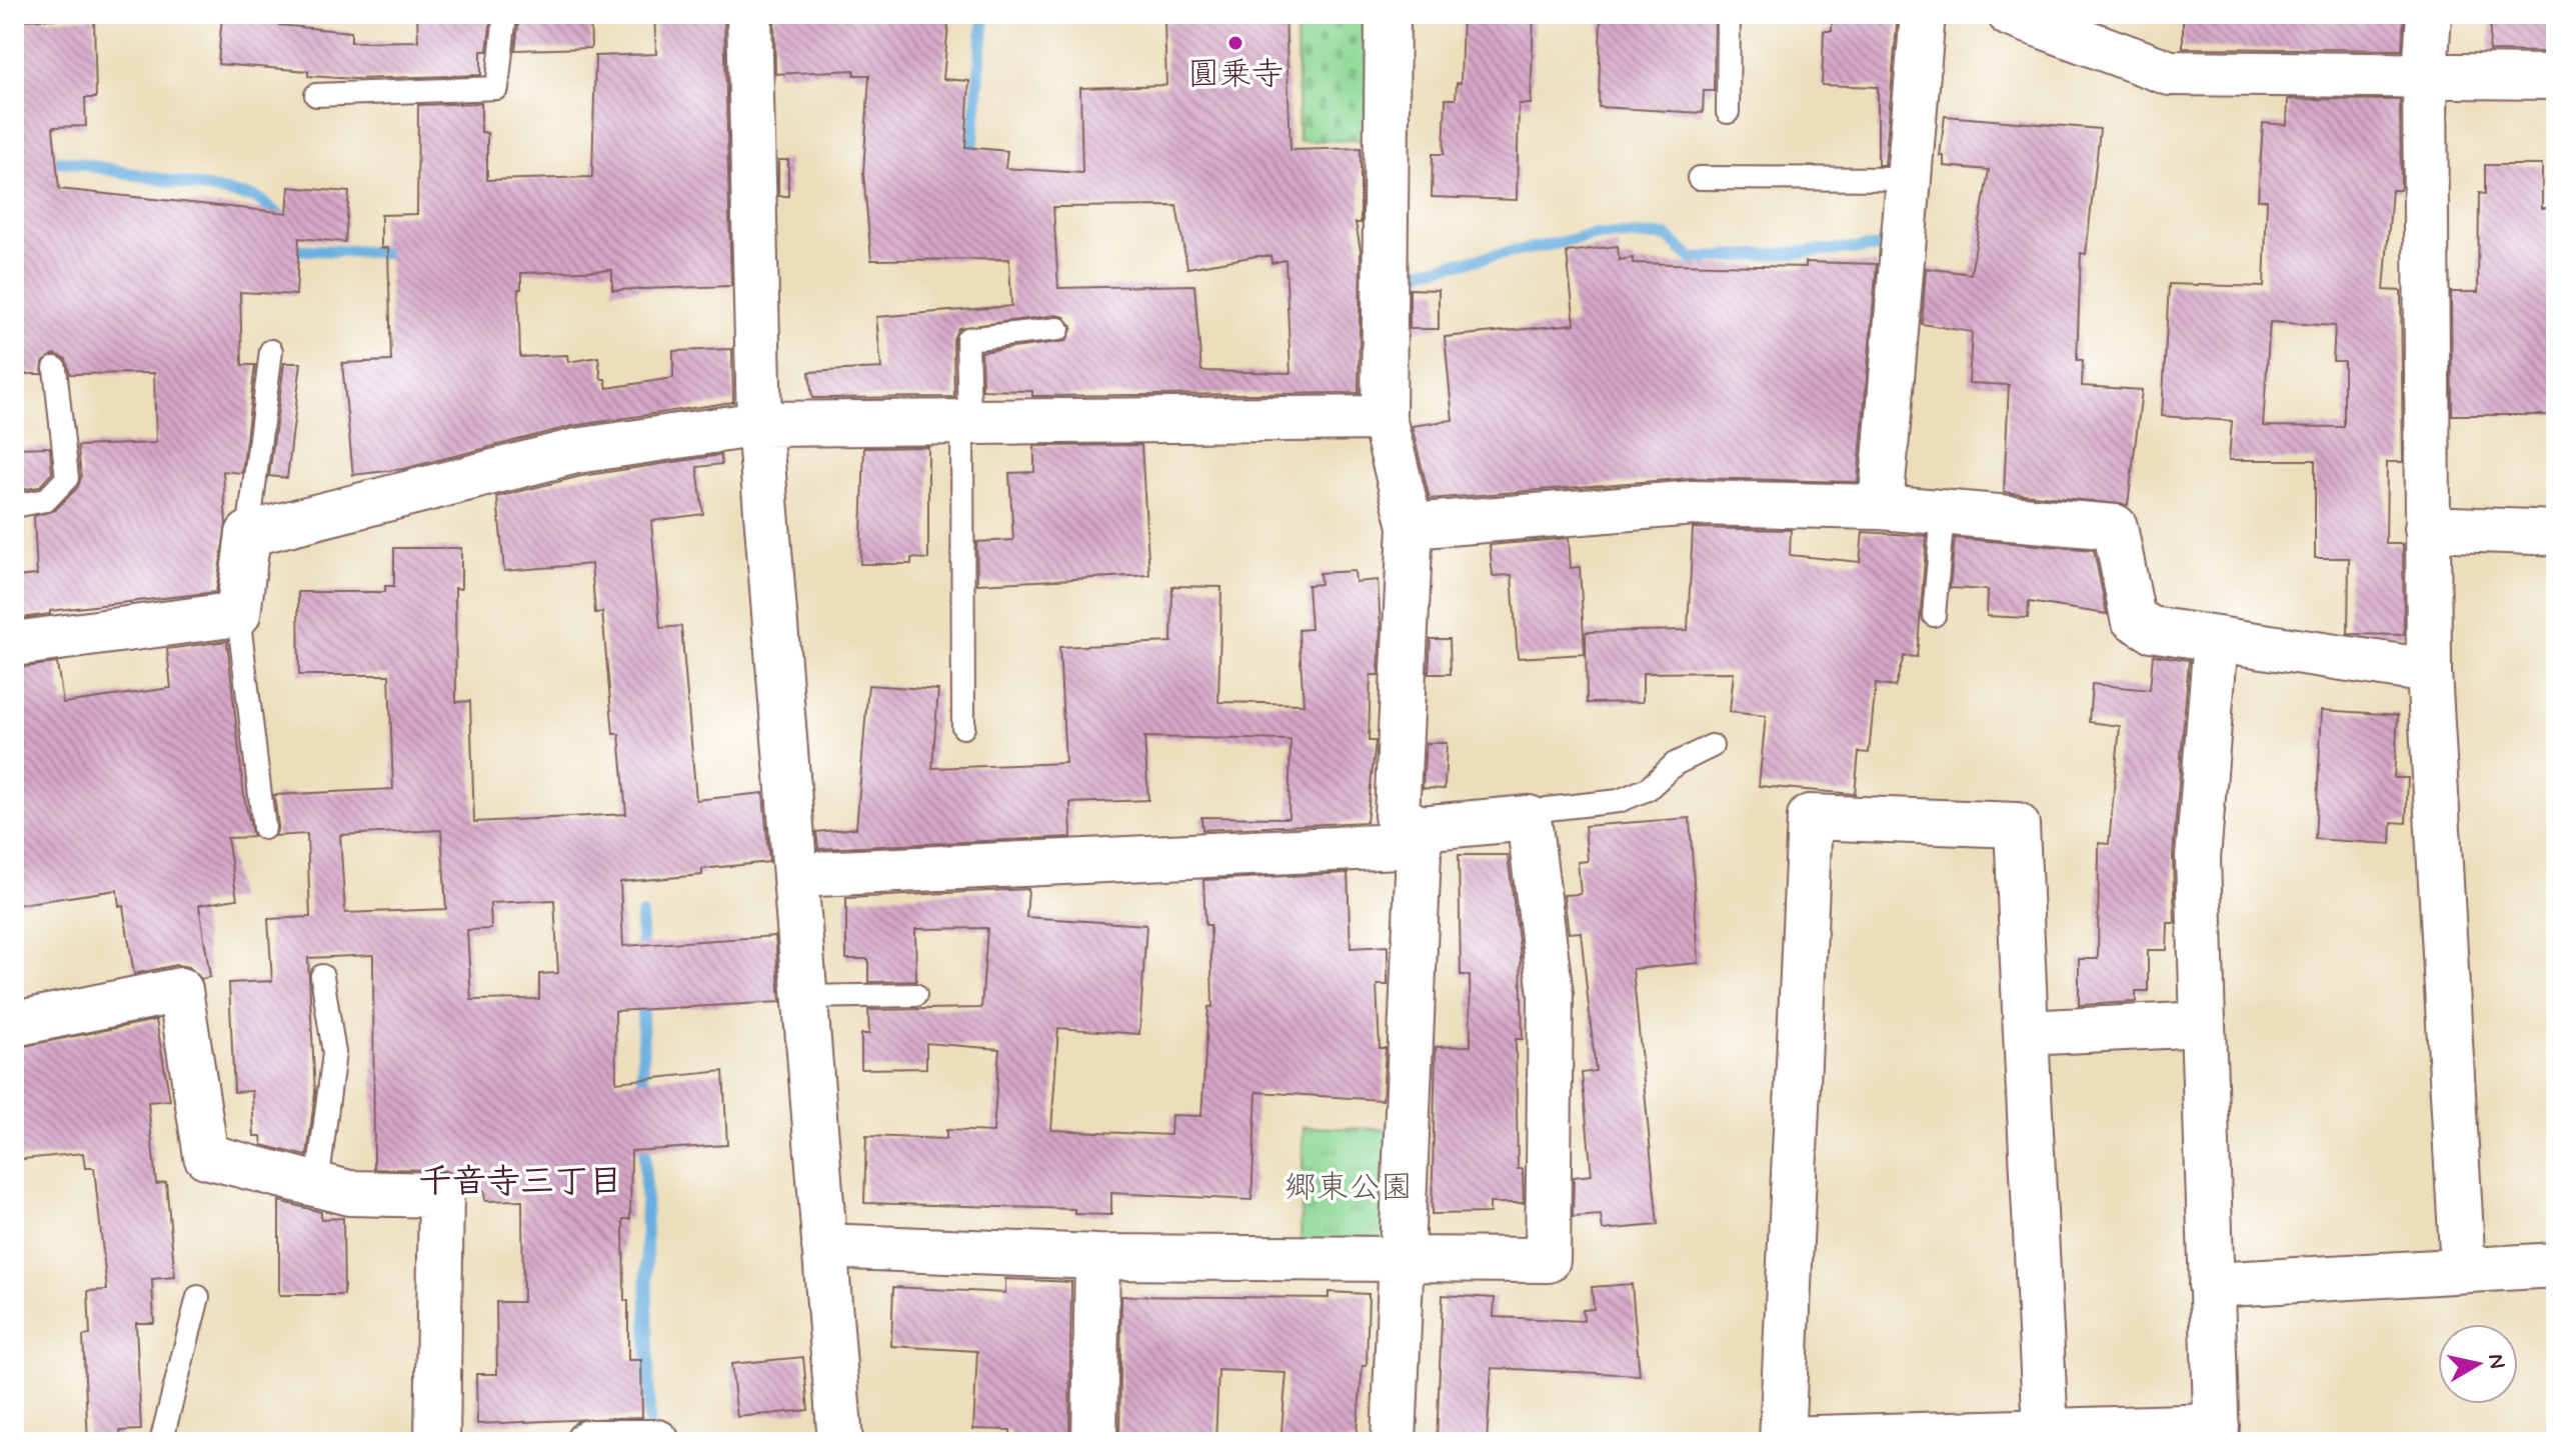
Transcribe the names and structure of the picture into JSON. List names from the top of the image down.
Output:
{
  "districts": ["千音寺三丁目"],
  "parks": ["郷東公園"],
  "places": ["圓乗寺"],
  "north": "right"
}
